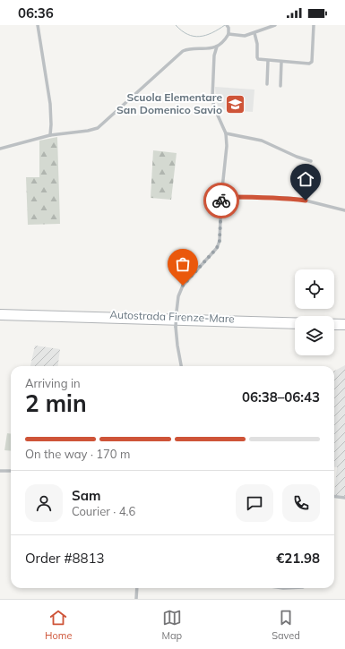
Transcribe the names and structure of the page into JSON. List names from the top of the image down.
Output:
{
  "streets": {
    "highway": ["Autostrada Firenze-Mare"]
  },
  "places": {
    "school or university": ["Scuola Elementare San Domenico Savio"]
  },
  "page": {
    "status": "06:36",
    "heading": ["2 min", "Arriving in", "06:38–06:43"],
    "panel": [
      "Sam",
      "Courier · 4.6",
      "Order #8813",
      "€21.98"
    ],
    "bar": "On the way · 170 m",
    "tabs": ["Home", "Map", "Saved"]
  }
}
